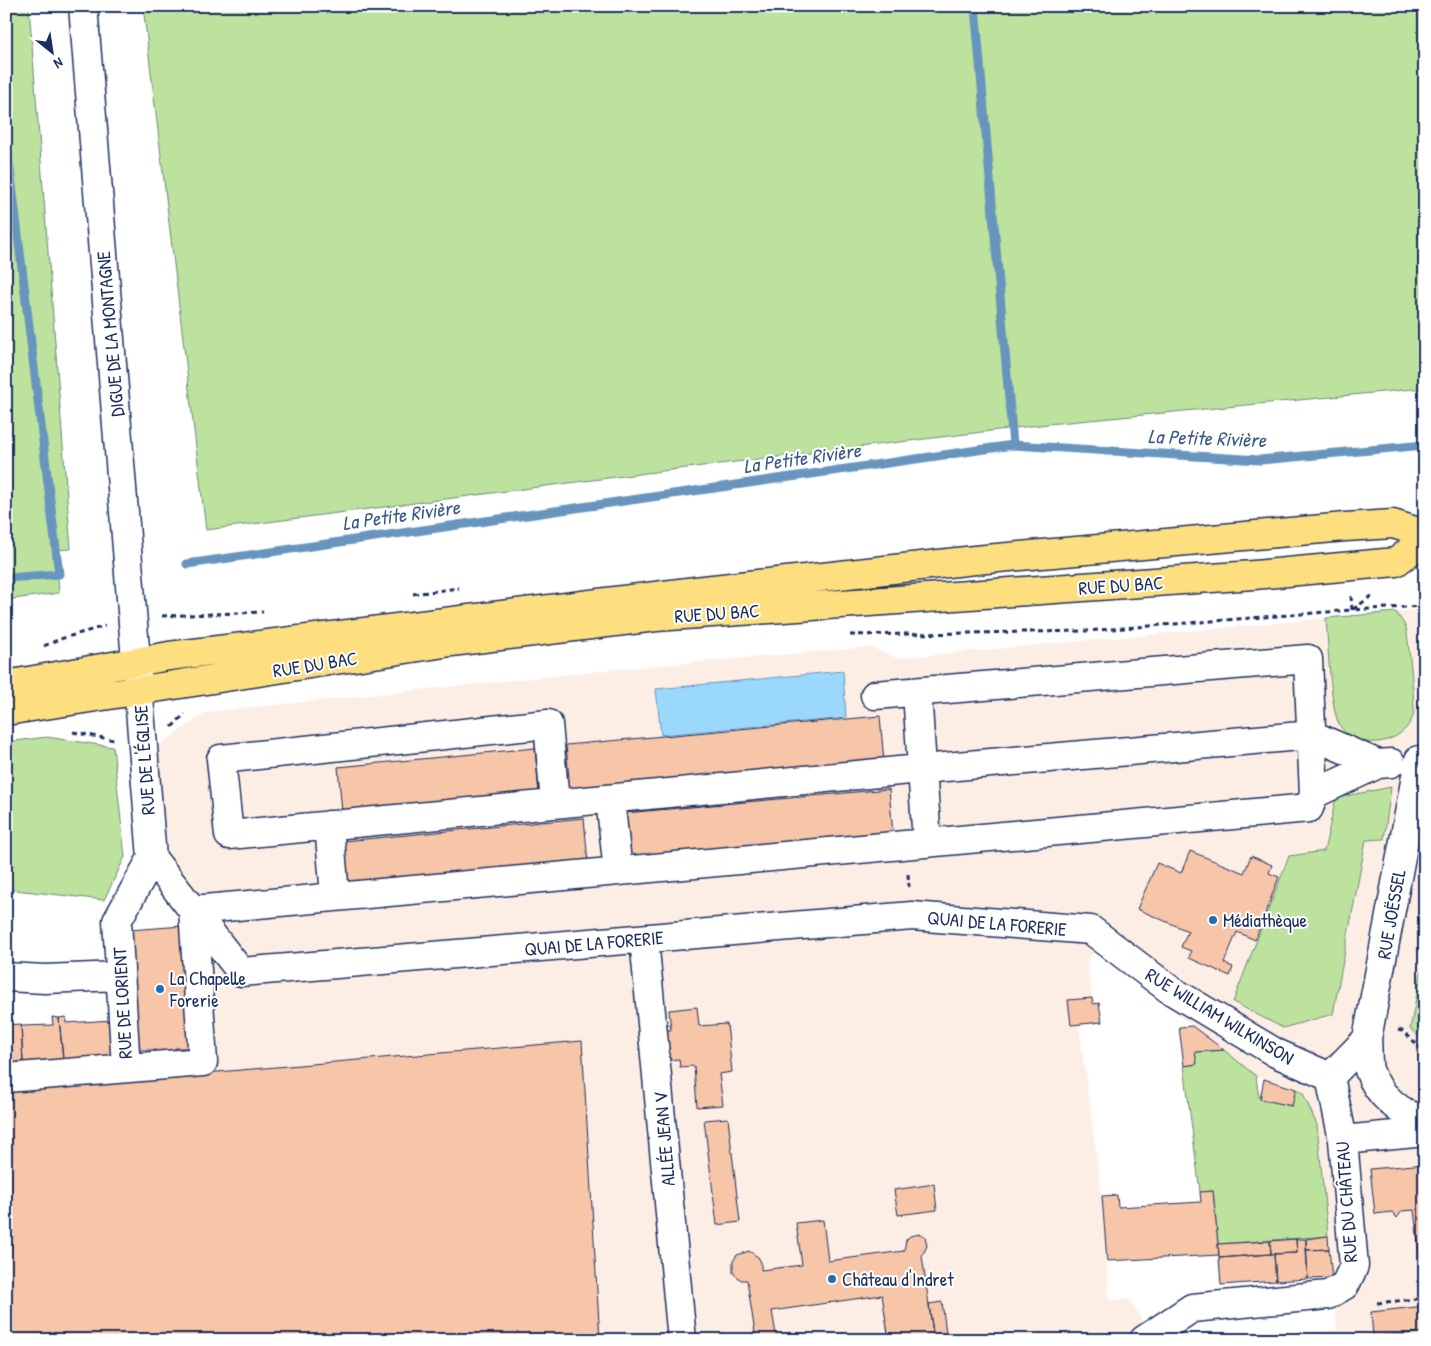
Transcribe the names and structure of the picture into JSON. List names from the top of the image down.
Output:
{
  "streets": {
    "main road": ["RUE DU BAC"],
    "street": [
      "DIGUE DE LA MONTAGNE",
      "RUE DE L'ÉGLISE",
      "RUE JOËSSEL",
      "QUAI DE LA FORERIE",
      "RUE DE LORIENT",
      "RUE WILLIAM WILKINSON",
      "ALLÉE JEAN V",
      "RUE DU CHÂTEAU"
    ]
  },
  "crossings": [
    ["DIGUE DE LA MONTAGNE", "RUE DU BAC"],
    ["DIGUE DE LA MONTAGNE", "RUE DE L'ÉGLISE"],
    ["RUE DU BAC", "RUE DE L'ÉGLISE"],
    ["RUE DE L'ÉGLISE", "QUAI DE LA FORERIE"],
    ["RUE DE L'ÉGLISE", "RUE DE LORIENT"],
    ["QUAI DE LA FORERIE", "RUE DE LORIENT"],
    ["QUAI DE LA FORERIE", "RUE WILLIAM WILKINSON"],
    ["QUAI DE LA FORERIE", "ALLÉE JEAN V"],
    ["RUE WILLIAM WILKINSON", "RUE DU CHÂTEAU"]
  ],
  "water": ["La Petite Rivière"],
  "places": ["Médiathèque", "La Chapelle Forerie", "Château d'Indret"],
  "north": "bottom right"
}
